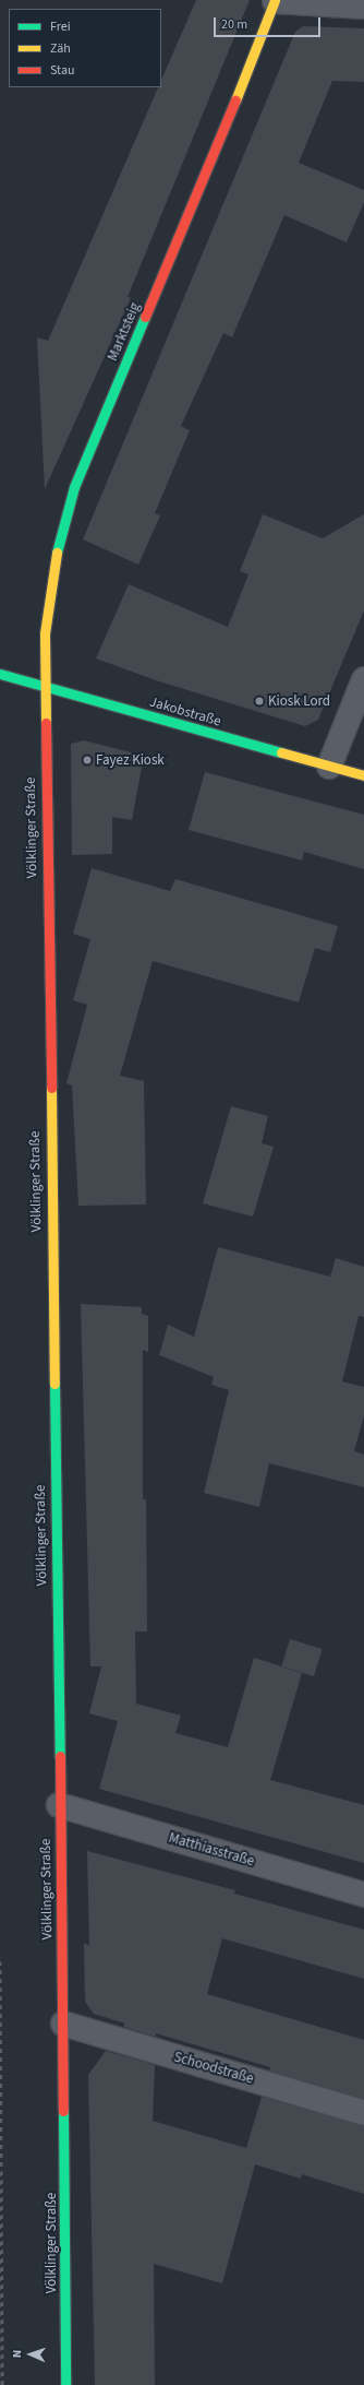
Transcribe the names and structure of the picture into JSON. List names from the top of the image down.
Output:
{
  "streets": {
    "street": [
      "Marktsteig",
      "Jakobstraße",
      "Völklinger Straße",
      "Matthiasstraße",
      "Schoodstraße"
    ]
  },
  "crossings": [
    ["Marktsteig", "Jakobstraße"],
    ["Marktsteig", "Völklinger Straße"],
    ["Jakobstraße", "Völklinger Straße"],
    ["Völklinger Straße", "Matthiasstraße"],
    ["Völklinger Straße", "Schoodstraße"]
  ],
  "places": ["Kiosk Lord", "Fayez Kiosk"],
  "legend": ["Frei", "Zäh", "Stau"],
  "scale_bar": "20 m",
  "north": "left"
}
